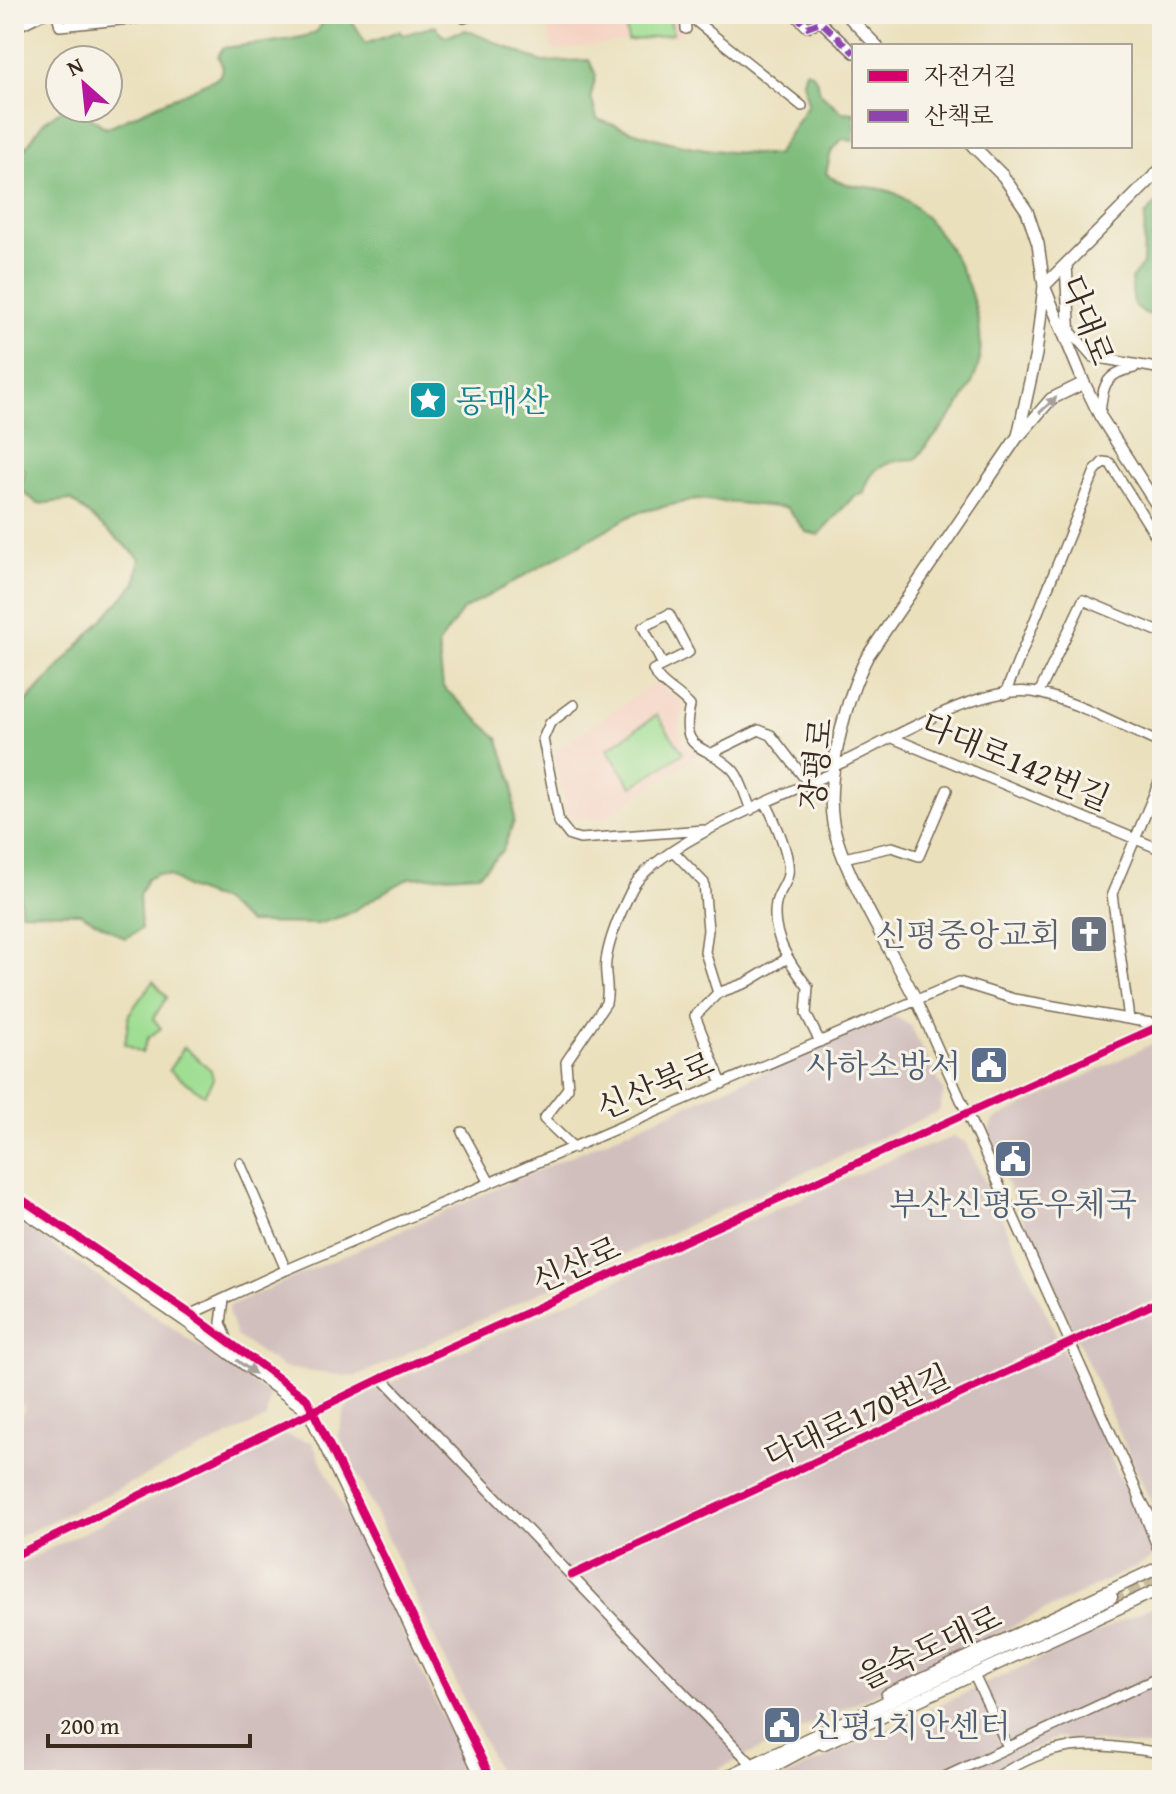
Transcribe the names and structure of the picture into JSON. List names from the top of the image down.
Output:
{
  "streets": {
    "highway": ["을숙도대로"],
    "main road": ["다대로", "장평로"],
    "street": [
      "다대로142번길",
      "신산북로",
      "신산로",
      "다대로170번길"
    ]
  },
  "crossings": [
    ["다대로", "장평로"],
    ["장평로", "신산북로"],
    ["장평로", "신산로"],
    ["장평로", "다대로170번길"],
    ["신산북로", "신산로"]
  ],
  "places": {
    "place": ["동매산"],
    "church": ["신평중앙교회"],
    "public building": ["사하소방서", "부산신평동우체국", "신평1치안센터"]
  },
  "legend": ["자전거길", "산책로"],
  "scale_bar": "200 m",
  "north": "top left"
}
